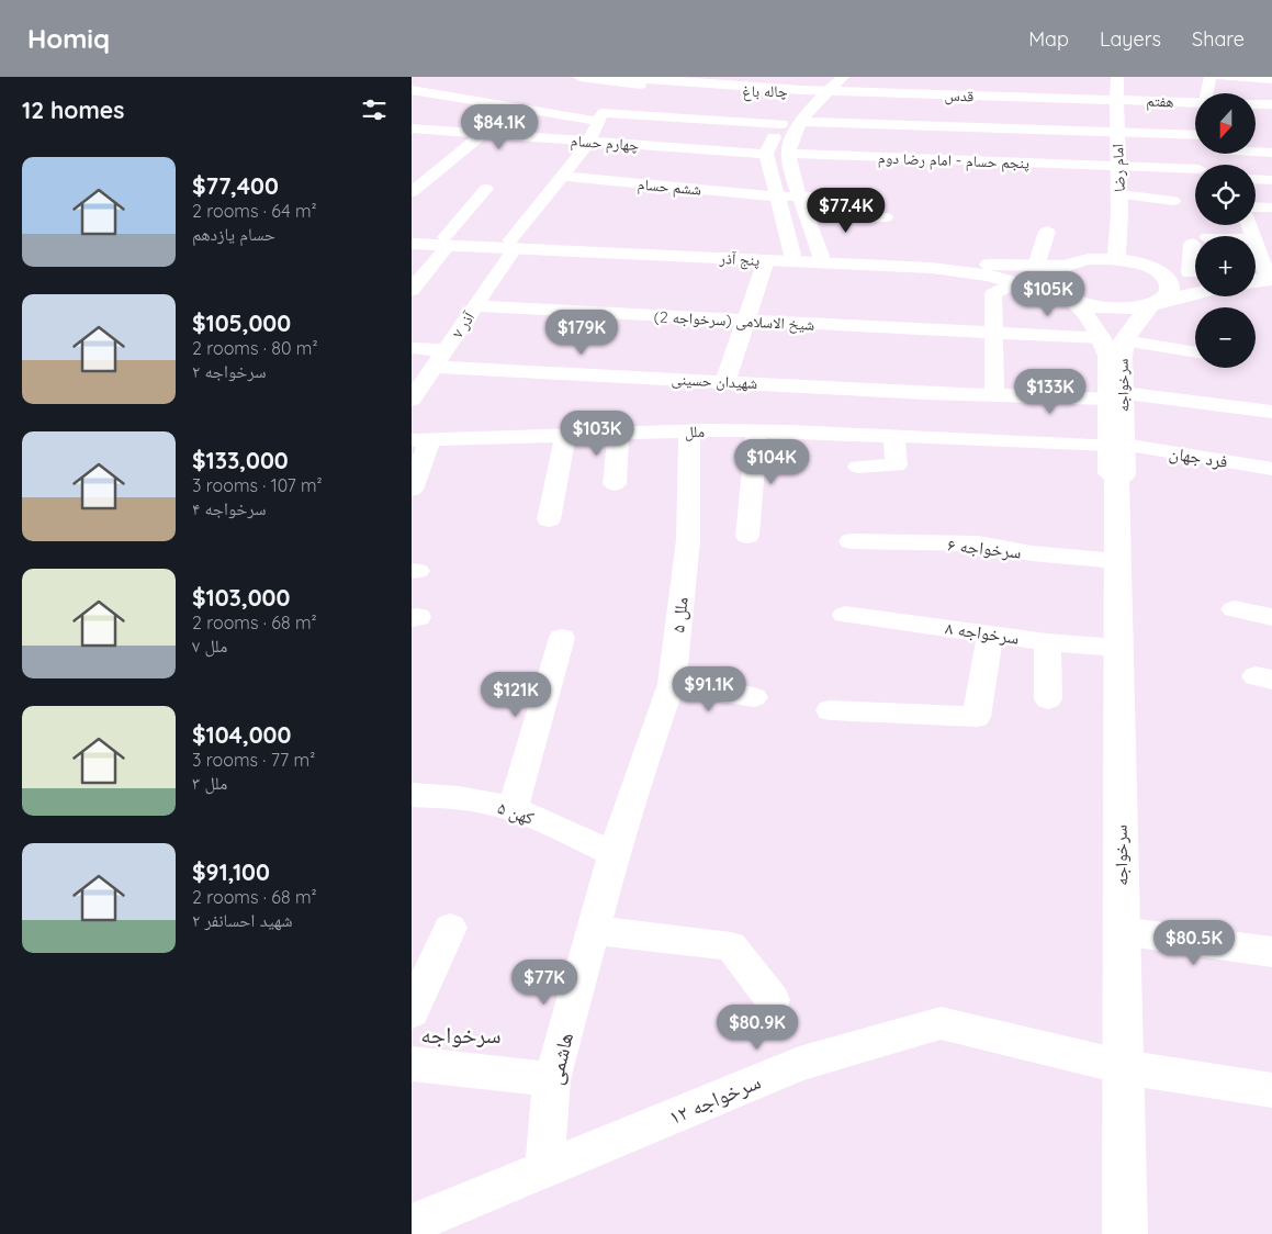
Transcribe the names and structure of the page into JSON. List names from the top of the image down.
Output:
{
  "streets": {
    "main road": [
      "چاله باغ",
      "قدس",
      "هفتم",
      "امام رضا",
      "پنج آذر",
      "سرخواجه"
    ],
    "street": [
      "چهارم حسام",
      "پنجم حسام - امام رضا دوم",
      "ششم حسام",
      "شیخ الاسلامی (سرخواجه 2)",
      "آذر ۷",
      "شهیدان حسینی",
      "ملل",
      "فرد جهان",
      "سرخواجه ۶",
      "ملل ۵",
      "۸ سرخواجه",
      "۵ کهن",
      "هاشمی",
      "۱۲ سرخواجه"
    ]
  },
  "crossings": [
    ["چاله باغ", "قدس"],
    ["قدس", "هفتم"],
    ["قدس", "امام رضا"],
    ["هفتم", "امام رضا"],
    ["چهارم حسام", "آذر ۷"],
    ["پنجم حسام - امام رضا دوم", "امام رضا"],
    ["امام رضا", "پنج آذر"],
    ["ششم حسام", "آذر ۷"],
    ["پنج آذر", "آذر ۷"],
    ["پنج آذر", "سرخواجه"],
    ["شیخ الاسلامی (سرخواجه 2)", "آذر ۷"],
    ["شیخ الاسلامی (سرخواجه 2)", "سرخواجه"],
    ["آذر ۷", "شهیدان حسینی"],
    ["شهیدان حسینی", "سرخواجه"],
    ["سرخواجه", "ملل"],
    ["سرخواجه", "فرد جهان"],
    ["سرخواجه", "سرخواجه ۶"],
    ["سرخواجه", "۸ سرخواجه"],
    ["سرخواجه", "۱۲ سرخواجه"],
    ["ملل", "فرد جهان"],
    ["ملل", "ملل ۵"],
    ["ملل ۵", "۵ کهن"],
    ["ملل ۵", "هاشمی"],
    ["۵ کهن", "هاشمی"],
    ["هاشمی", "۱۲ سرخواجه"]
  ],
  "districts": ["سرخواجه"],
  "north": "bottom",
  "page": {
    "header": "Homiq",
    "nav": ["Map", "Layers", "Share"],
    "heading": "12 homes",
    "map_buttons": ["+", "−"],
    "price": [
      "$84.1K",
      "$77.4K",
      "$105K",
      "$179K",
      "$133K",
      "$103K",
      "$104K",
      "$91.1K",
      "$121K",
      "$80.5K",
      "$77K",
      "$80.9K"
    ],
    "list": [
      {
        "name": "$77,400",
        "note": "2 rooms · 64 m² · حسام یازدهم"
      },
      {
        "name": "$105,000",
        "note": "2 rooms · 80 m² · سرخواجه ۲"
      },
      {
        "name": "$133,000",
        "note": "3 rooms · 107 m² · سرخواجه ۴"
      },
      {
        "name": "$103,000",
        "note": "2 rooms · 68 m² · ۷ ملل"
      },
      {
        "name": "$104,000",
        "note": "3 rooms · 77 m² · ملل ۳"
      },
      {
        "name": "$91,100",
        "note": "2 rooms · 68 m² · ۲ شهید احسانفر"
      }
    ]
  }
}
